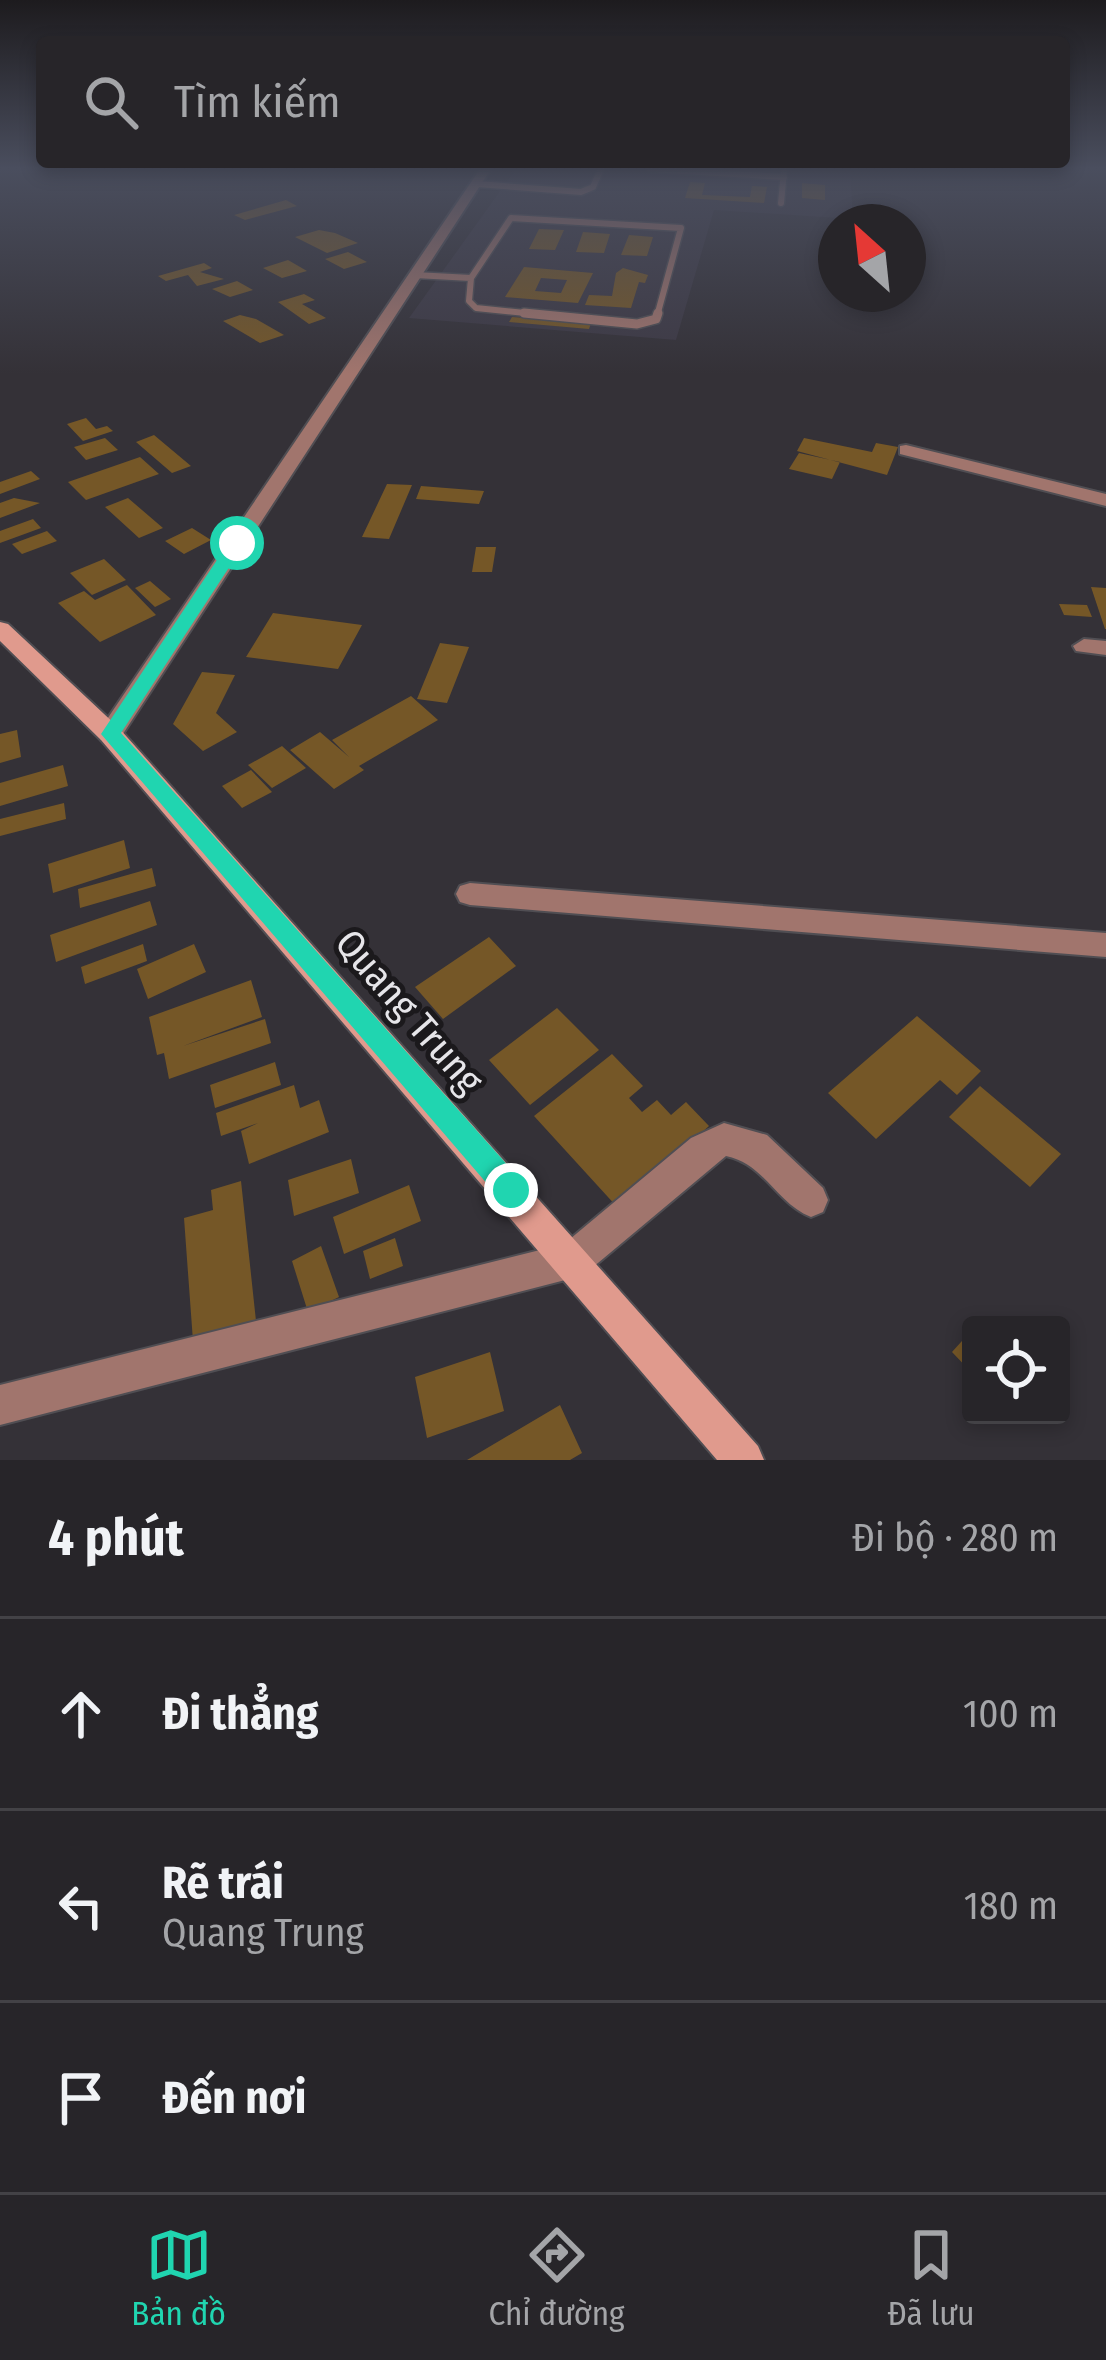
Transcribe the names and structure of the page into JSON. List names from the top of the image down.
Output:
{
  "streets": {
    "main road": ["Quang Trung"]
  },
  "north": "top left",
  "page": {
    "search": "Tìm kiếm",
    "heading": ["4 phút", "Đi bộ · 280 m"],
    "list": [
      ["Đi thẳng", "100 m"],
      ["Rẽ trái", "Quang Trung", "180 m"],
      "Đến nơi"
    ],
    "nav": ["Bản đồ", "Chỉ đường", "Đã lưu"]
  }
}
